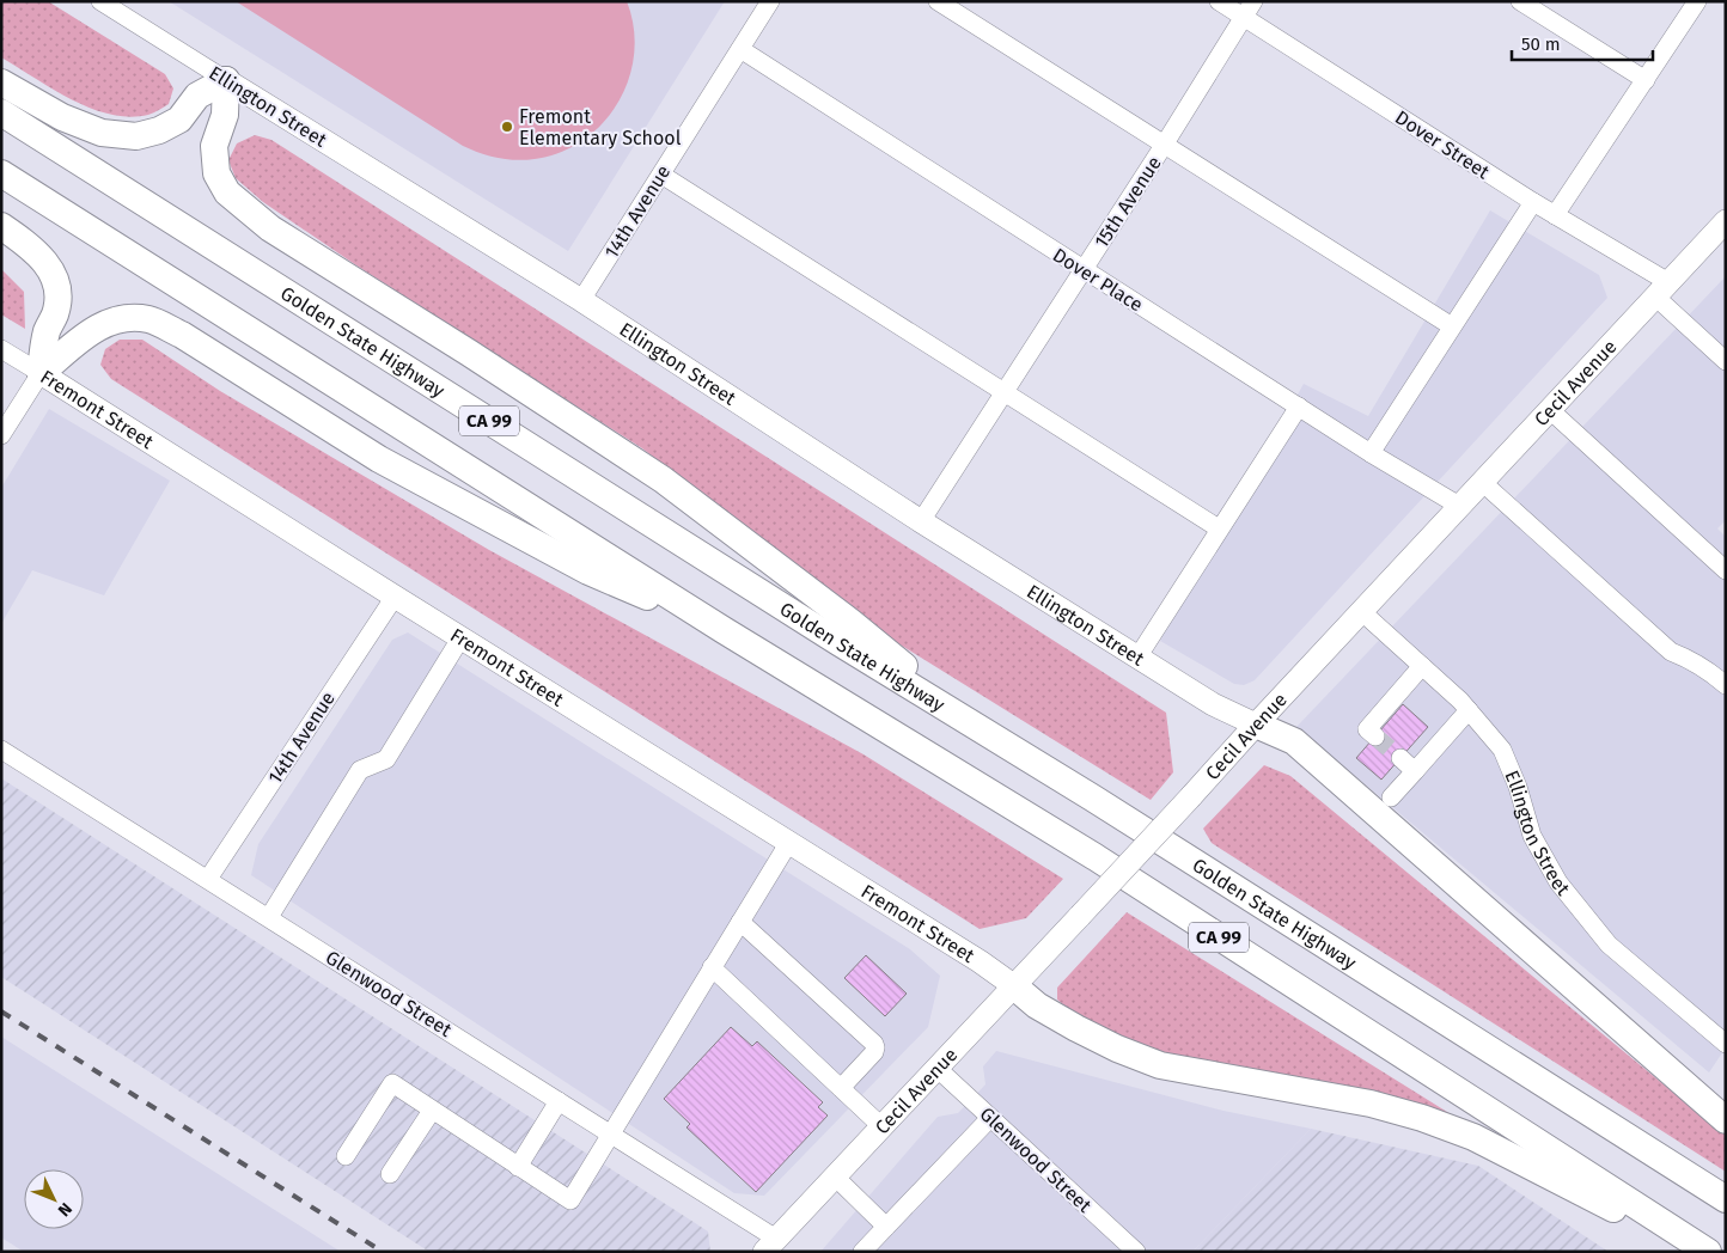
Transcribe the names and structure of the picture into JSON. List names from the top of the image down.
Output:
{
  "streets": {
    "highway": ["Golden State Highway", "CA 99"],
    "main road": ["Ellington Street", "Cecil Avenue", "Fremont Street"],
    "street": [
      "Dover Street",
      "15th Avenue",
      "14th Avenue",
      "Dover Place",
      "Glenwood Street"
    ]
  },
  "crossings": [
    ["Ellington Street", "15th Avenue"],
    ["Ellington Street", "14th Avenue"],
    ["Ellington Street", "Cecil Avenue"],
    ["Dover Street", "15th Avenue"],
    ["Dover Street", "Cecil Avenue"],
    ["15th Avenue", "Dover Place"],
    ["14th Avenue", "Dover Place"],
    ["14th Avenue", "Fremont Street"],
    ["14th Avenue", "Glenwood Street"],
    ["Dover Place", "Cecil Avenue"],
    ["Cecil Avenue", "Fremont Street"],
    ["Cecil Avenue", "Glenwood Street"]
  ],
  "places": ["Fremont Elementary School"],
  "scale_bar": "50 m",
  "north": "bottom right"
}
